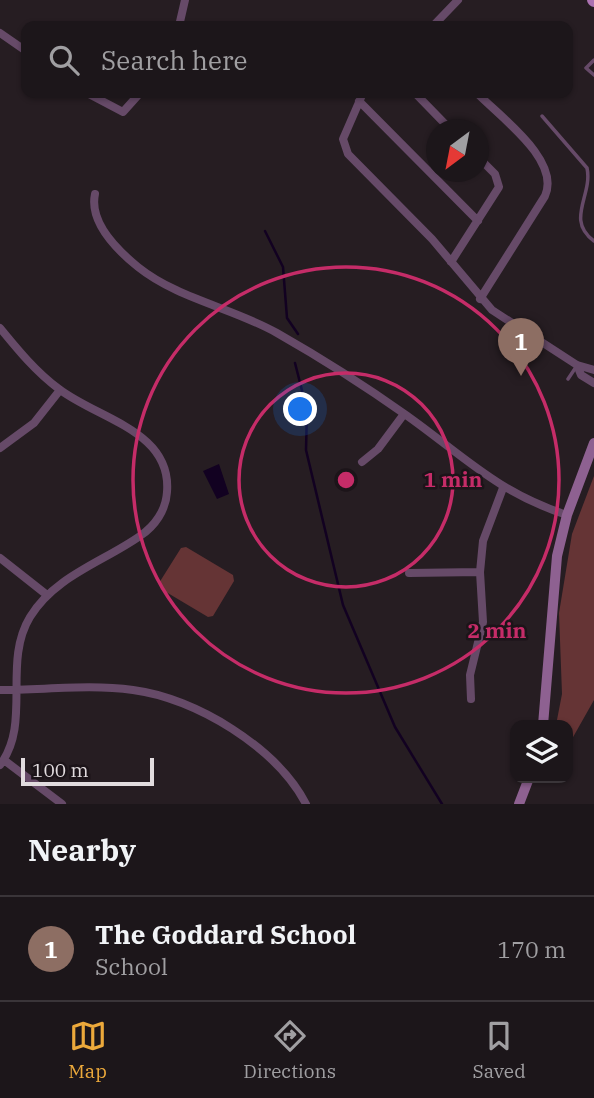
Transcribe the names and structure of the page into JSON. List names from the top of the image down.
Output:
{
  "scale_bar": "100 m",
  "north": "bottom left",
  "page": {
    "search": "Search here",
    "pins": "1",
    "scale": "100 m",
    "heading": "Nearby",
    "list": [
      {
        "mark": "1",
        "name": "The Goddard School",
        "note": "School",
        "value": "170 m"
      }
    ],
    "nav": ["Map", "Directions", "Saved"]
  },
  "rings": ["1 min", "2 min"]
}
